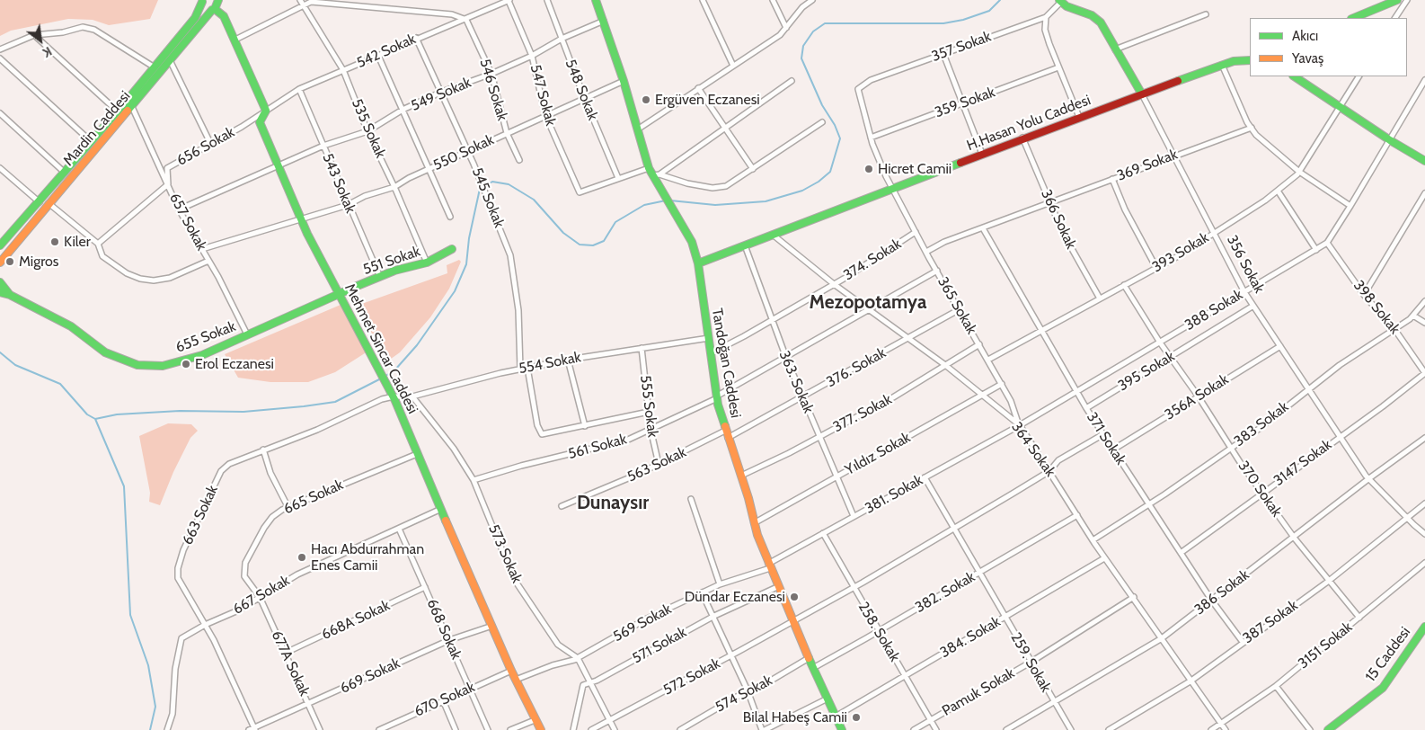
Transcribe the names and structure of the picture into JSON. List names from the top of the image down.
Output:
{
  "streets": {
    "street": [
      "357 Sokak",
      "542 Sokak",
      "546 Sokak",
      "548 Sokak",
      "549 Sokak",
      "547 Sokak",
      "359 Sokak",
      "H.Hasan Yolu Caddesi",
      "Mardin Caddesi",
      "535 Sokak",
      "656 Sokak",
      "550 Sokak",
      "369 Sokak",
      "543 Sokak",
      "545 Sokak",
      "366 Sokak",
      "657 Sokak",
      "393 Sokak",
      "374. Sokak",
      "551 Sokak",
      "356 Sokak",
      "365 Sokak",
      "398 Sokak",
      "388 Sokak",
      "655 Sokak",
      "Mehmet Sincar Caddesi",
      "554 Sokak",
      "Tandoğan Caddesi",
      "376. Sokak",
      "395 Sokak",
      "363. Sokak",
      "356A Sokak",
      "555 Sokak",
      "377. Sokak",
      "383 Sokak",
      "371 Sokak",
      "561 Sokak",
      "364 Sokak",
      "Yıldız Sokak",
      "3147 Sokak",
      "563 Sokak",
      "370 Sokak",
      "381. Sokak",
      "665 Sokak",
      "663 Sokak",
      "573 Sokak",
      "382. Sokak",
      "386 Sokak",
      "667 Sokak",
      "668A Sokak",
      "387 Sokak",
      "569 Sokak",
      "668 Sokak",
      "258. Sokak",
      "384. Sokak",
      "571 Sokak",
      "3151 Sokak",
      "15 Caddesi",
      "259. Sokak",
      "677A Sokak",
      "669 Sokak",
      "572 Sokak",
      "Pamuk Sokak",
      "574 Sokak",
      "670 Sokak"
    ]
  },
  "crossings": [
    ["357 Sokak", "356 Sokak"],
    ["357 Sokak", "365 Sokak"],
    ["542 Sokak", "546 Sokak"],
    ["542 Sokak", "547 Sokak"],
    ["542 Sokak", "535 Sokak"],
    ["542 Sokak", "656 Sokak"],
    ["542 Sokak", "543 Sokak"],
    ["542 Sokak", "545 Sokak"],
    ["542 Sokak", "Mehmet Sincar Caddesi"],
    ["546 Sokak", "549 Sokak"],
    ["546 Sokak", "550 Sokak"],
    ["548 Sokak", "549 Sokak"],
    ["548 Sokak", "547 Sokak"],
    ["548 Sokak", "550 Sokak"],
    ["549 Sokak", "547 Sokak"],
    ["549 Sokak", "535 Sokak"],
    ["549 Sokak", "543 Sokak"],
    ["549 Sokak", "545 Sokak"],
    ["549 Sokak", "657 Sokak"],
    ["549 Sokak", "Mehmet Sincar Caddesi"],
    ["549 Sokak", "Tandoğan Caddesi"],
    ["547 Sokak", "550 Sokak"],
    ["359 Sokak", "365 Sokak"],
    ["H.Hasan Yolu Caddesi", "366 Sokak"],
    ["H.Hasan Yolu Caddesi", "356 Sokak"],
    ["H.Hasan Yolu Caddesi", "365 Sokak"],
    ["H.Hasan Yolu Caddesi", "Tandoğan Caddesi"],
    ["H.Hasan Yolu Caddesi", "363. Sokak"],
    ["H.Hasan Yolu Caddesi", "364 Sokak"],
    ["Mardin Caddesi", "657 Sokak"],
    ["535 Sokak", "550 Sokak"],
    ["535 Sokak", "551 Sokak"],
    ["656 Sokak", "657 Sokak"],
    ["656 Sokak", "Mehmet Sincar Caddesi"],
    ["550 Sokak", "543 Sokak"],
    ["550 Sokak", "545 Sokak"],
    ["550 Sokak", "657 Sokak"],
    ["550 Sokak", "Mehmet Sincar Caddesi"],
    ["550 Sokak", "Tandoğan Caddesi"],
    ["369 Sokak", "366 Sokak"],
    ["369 Sokak", "356 Sokak"],
    ["369 Sokak", "365 Sokak"],
    ["369 Sokak", "371 Sokak"],
    ["543 Sokak", "551 Sokak"],
    ["545 Sokak", "554 Sokak"],
    ["366 Sokak", "393 Sokak"],
    ["657 Sokak", "655 Sokak"],
    ["393 Sokak", "356 Sokak"],
    ["393 Sokak", "365 Sokak"],
    ["393 Sokak", "371 Sokak"],
    ["393 Sokak", "370 Sokak"],
    ["374. Sokak", "365 Sokak"],
    ["374. Sokak", "Tandoğan Caddesi"],
    ["374. Sokak", "363. Sokak"],
    ["374. Sokak", "364 Sokak"],
    ["551 Sokak", "655 Sokak"],
    ["551 Sokak", "Mehmet Sincar Caddesi"],
    ["356 Sokak", "388 Sokak"],
    ["356 Sokak", "395 Sokak"],
    ["356 Sokak", "356A Sokak"],
    ["356 Sokak", "383 Sokak"],
    ["356 Sokak", "3147 Sokak"],
    ["356 Sokak", "386 Sokak"],
    ["356 Sokak", "387 Sokak"],
    ["365 Sokak", "388 Sokak"],
    ["365 Sokak", "376. Sokak"],
    ["365 Sokak", "377. Sokak"],
    ["365 Sokak", "561 Sokak"],
    ["365 Sokak", "364 Sokak"],
    ["365 Sokak", "Yıldız Sokak"],
    ["365 Sokak", "381. Sokak"],
    ["398 Sokak", "388 Sokak"],
    ["398 Sokak", "383 Sokak"],
    ["398 Sokak", "3147 Sokak"],
    ["388 Sokak", "371 Sokak"],
    ["388 Sokak", "364 Sokak"],
    ["388 Sokak", "370 Sokak"],
    ["388 Sokak", "381. Sokak"],
    ["655 Sokak", "Mehmet Sincar Caddesi"],
    ["Mehmet Sincar Caddesi", "554 Sokak"],
    ["Mehmet Sincar Caddesi", "665 Sokak"],
    ["Mehmet Sincar Caddesi", "663 Sokak"],
    ["Mehmet Sincar Caddesi", "667 Sokak"],
    ["Mehmet Sincar Caddesi", "569 Sokak"],
    ["Mehmet Sincar Caddesi", "669 Sokak"],
    ["Mehmet Sincar Caddesi", "670 Sokak"],
    ["554 Sokak", "Tandoğan Caddesi"],
    ["554 Sokak", "555 Sokak"],
    ["554 Sokak", "663 Sokak"],
    ["554 Sokak", "573 Sokak"],
    ["Tandoğan Caddesi", "376. Sokak"],
    ["Tandoğan Caddesi", "377. Sokak"],
    ["Tandoğan Caddesi", "561 Sokak"],
    ["Tandoğan Caddesi", "Yıldız Sokak"],
    ["Tandoğan Caddesi", "563 Sokak"],
    ["Tandoğan Caddesi", "381. Sokak"],
    ["Tandoğan Caddesi", "382. Sokak"],
    ["Tandoğan Caddesi", "569 Sokak"],
    ["Tandoğan Caddesi", "384. Sokak"],
    ["Tandoğan Caddesi", "571 Sokak"],
    ["Tandoğan Caddesi", "572 Sokak"],
    ["Tandoğan Caddesi", "574 Sokak"],
    ["376. Sokak", "363. Sokak"],
    ["376. Sokak", "364 Sokak"],
    ["395 Sokak", "371 Sokak"],
    ["395 Sokak", "370 Sokak"],
    ["363. Sokak", "377. Sokak"],
    ["363. Sokak", "561 Sokak"],
    ["363. Sokak", "Yıldız Sokak"],
    ["363. Sokak", "381. Sokak"],
    ["356A Sokak", "371 Sokak"],
    ["356A Sokak", "370 Sokak"],
    ["555 Sokak", "561 Sokak"],
    ["555 Sokak", "563 Sokak"],
    ["377. Sokak", "364 Sokak"],
    ["383 Sokak", "371 Sokak"],
    ["383 Sokak", "364 Sokak"],
    ["383 Sokak", "370 Sokak"],
    ["371 Sokak", "3147 Sokak"],
    ["371 Sokak", "386 Sokak"],
    ["371 Sokak", "387 Sokak"],
    ["371 Sokak", "572 Sokak"],
    ["561 Sokak", "364 Sokak"],
    ["561 Sokak", "573 Sokak"],
    ["364 Sokak", "Yıldız Sokak"],
    ["364 Sokak", "381. Sokak"],
    ["364 Sokak", "382. Sokak"],
    ["364 Sokak", "386 Sokak"],
    ["364 Sokak", "387 Sokak"],
    ["364 Sokak", "384. Sokak"],
    ["364 Sokak", "3151 Sokak"],
    ["364 Sokak", "572 Sokak"],
    ["364 Sokak", "Pamuk Sokak"],
    ["3147 Sokak", "370 Sokak"],
    ["370 Sokak", "386 Sokak"],
    ["370 Sokak", "387 Sokak"],
    ["370 Sokak", "3151 Sokak"],
    ["381. Sokak", "569 Sokak"],
    ["381. Sokak", "258. Sokak"],
    ["381. Sokak", "259. Sokak"],
    ["665 Sokak", "667 Sokak"],
    ["665 Sokak", "677A Sokak"],
    ["663 Sokak", "667 Sokak"],
    ["663 Sokak", "669 Sokak"],
    ["573 Sokak", "569 Sokak"],
    ["573 Sokak", "571 Sokak"],
    ["573 Sokak", "572 Sokak"],
    ["382. Sokak", "258. Sokak"],
    ["382. Sokak", "259. Sokak"],
    ["386 Sokak", "259. Sokak"],
    ["667 Sokak", "668 Sokak"],
    ["667 Sokak", "677A Sokak"],
    ["668A Sokak", "668 Sokak"],
    ["668A Sokak", "677A Sokak"],
    ["668 Sokak", "669 Sokak"],
    ["668 Sokak", "670 Sokak"],
    ["258. Sokak", "384. Sokak"],
    ["258. Sokak", "572 Sokak"],
    ["258. Sokak", "Pamuk Sokak"],
    ["384. Sokak", "259. Sokak"],
    ["259. Sokak", "572 Sokak"],
    ["259. Sokak", "Pamuk Sokak"],
    ["677A Sokak", "669 Sokak"]
  ],
  "districts": ["Mezopotamya", "Dunaysır"],
  "places": [
    "Ergüven Eczanesi",
    "Hicret Camii",
    "Kiler",
    "Migros",
    "Erol Eczanesi",
    "Hacı Abdurrahman Enes Camii",
    "Dündar Eczanesi",
    "Bilal Habeş Camii"
  ],
  "legend": ["Akıcı", "Yavaş"],
  "north": "bottom right"
}
